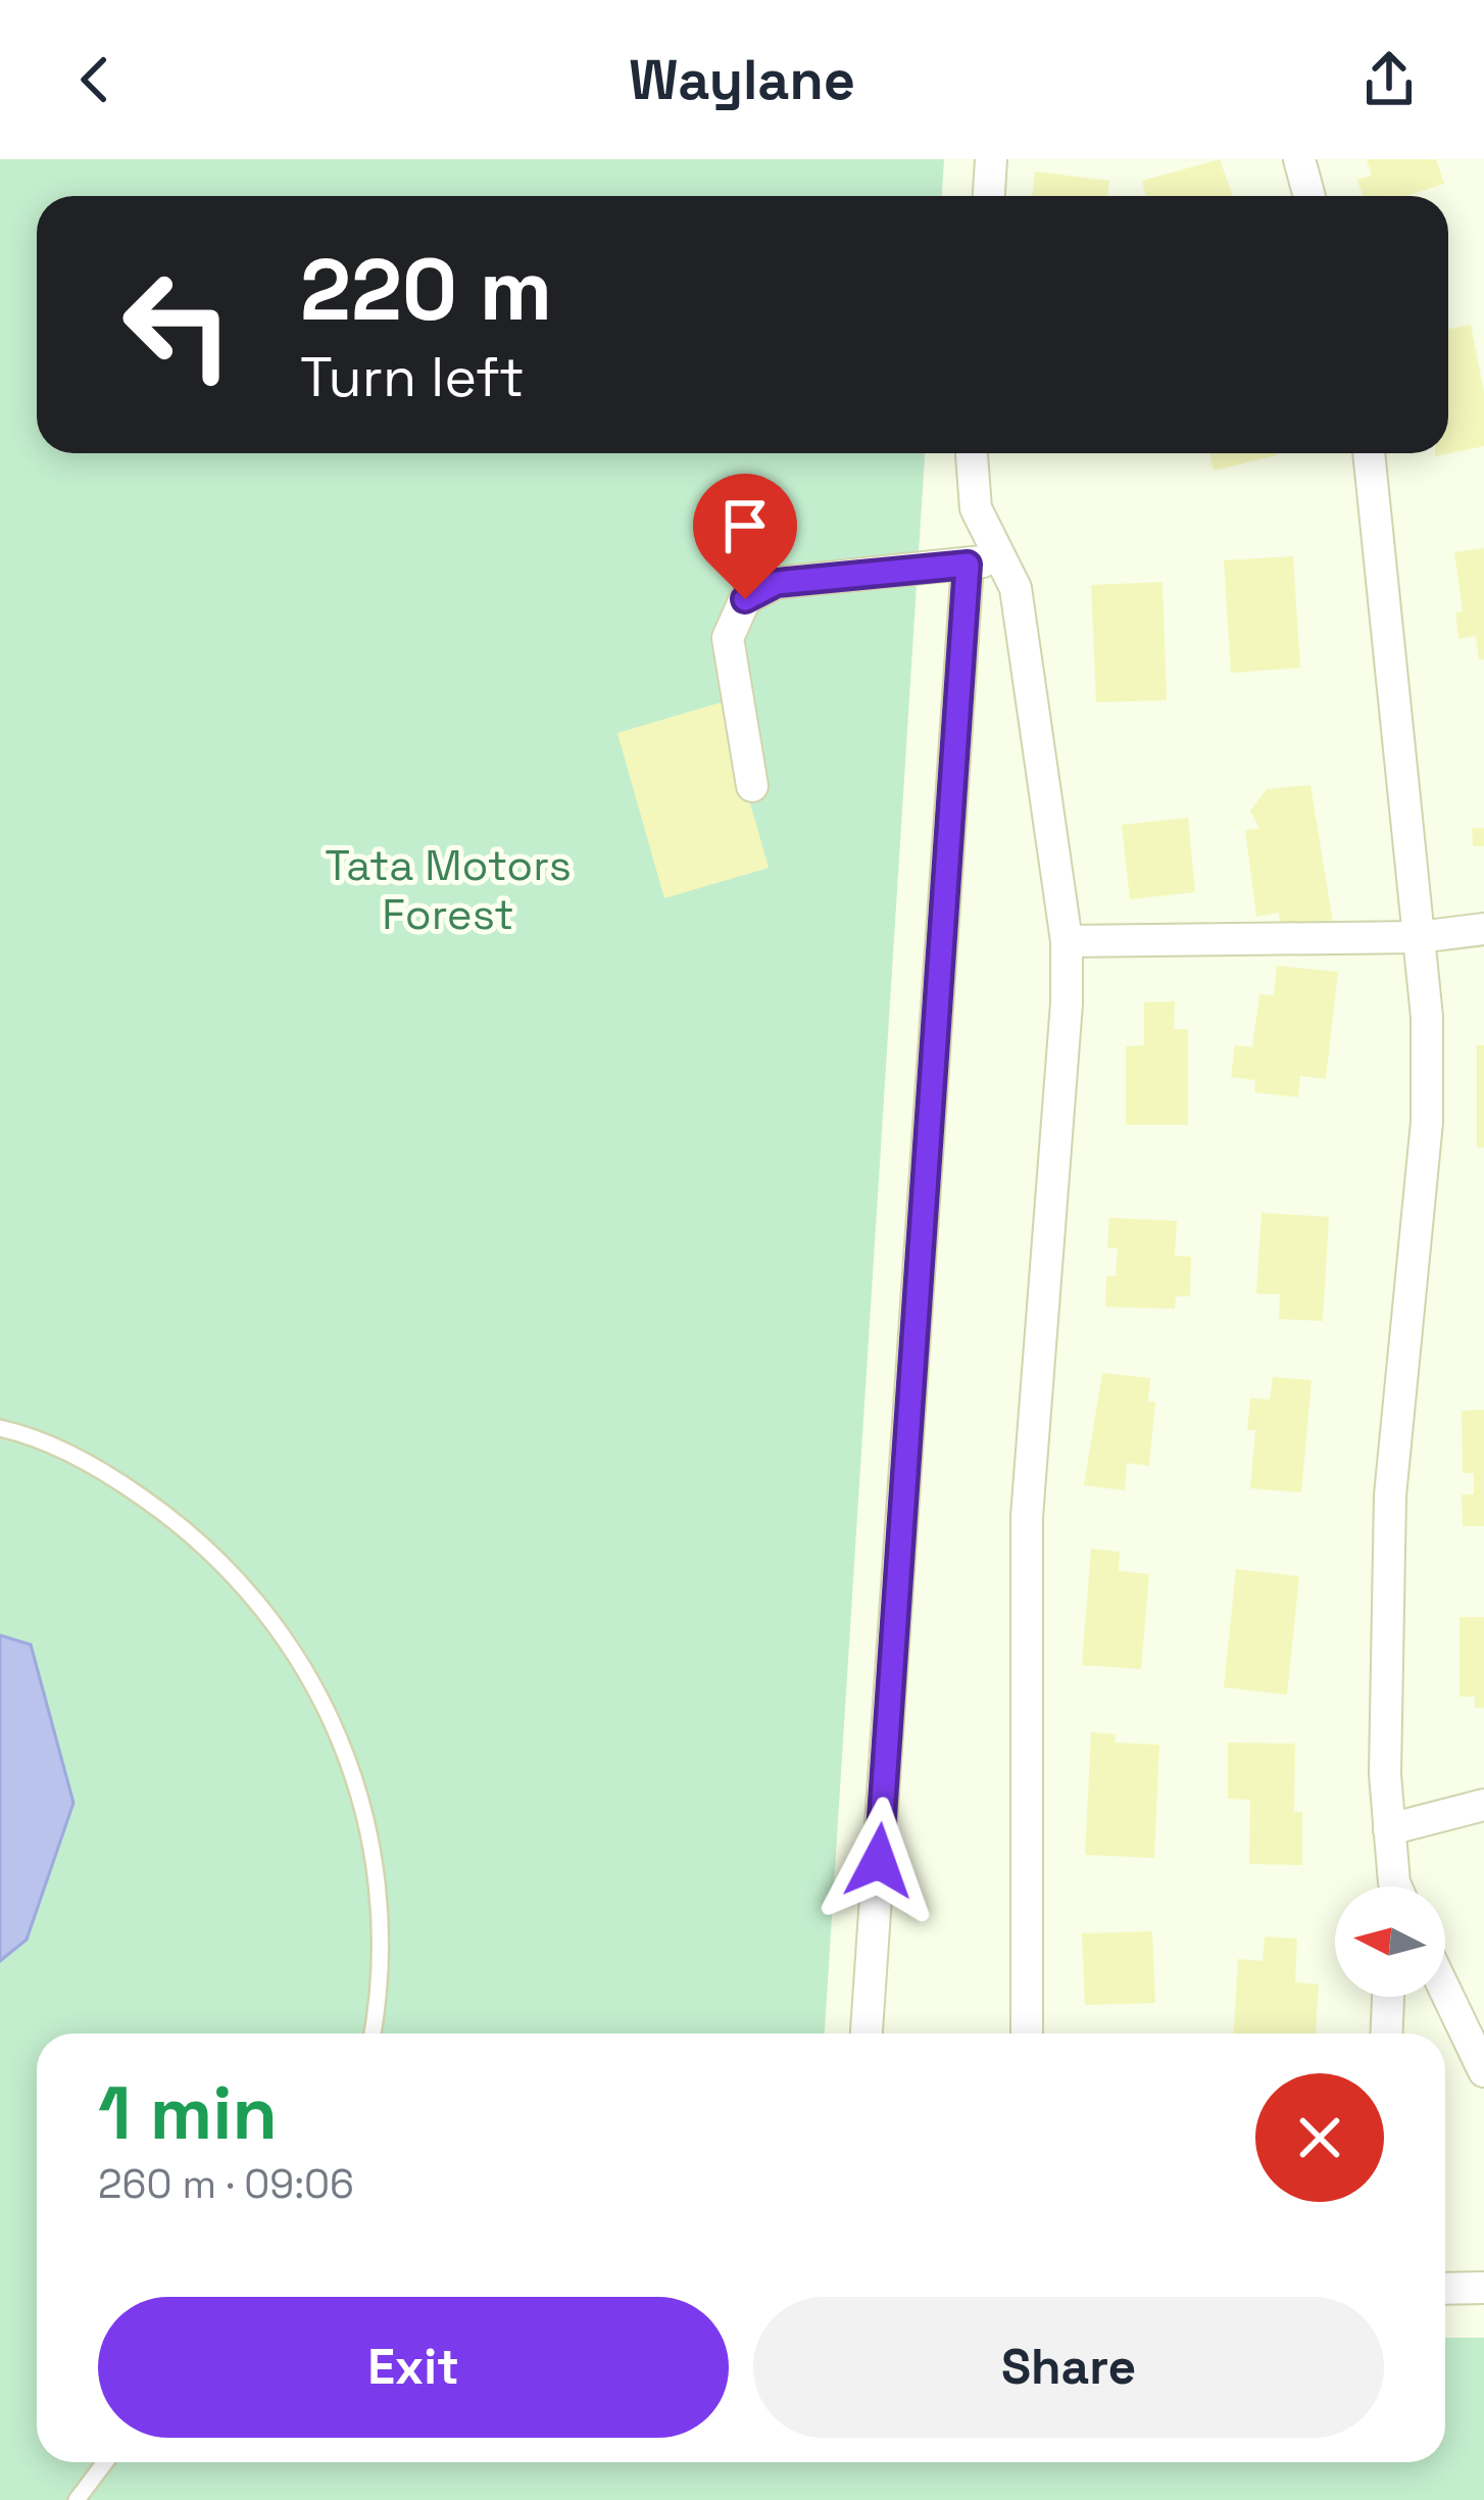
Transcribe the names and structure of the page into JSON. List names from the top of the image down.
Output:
{
  "parks": ["Tata Motors Forest"],
  "north": "left",
  "page": {
    "header": "Waylane",
    "turn": ["220 m", "Turn left"],
    "heading": ["1 min", "260 m · 09:06"],
    "buttons": ["Exit", "Share"]
  }
}
